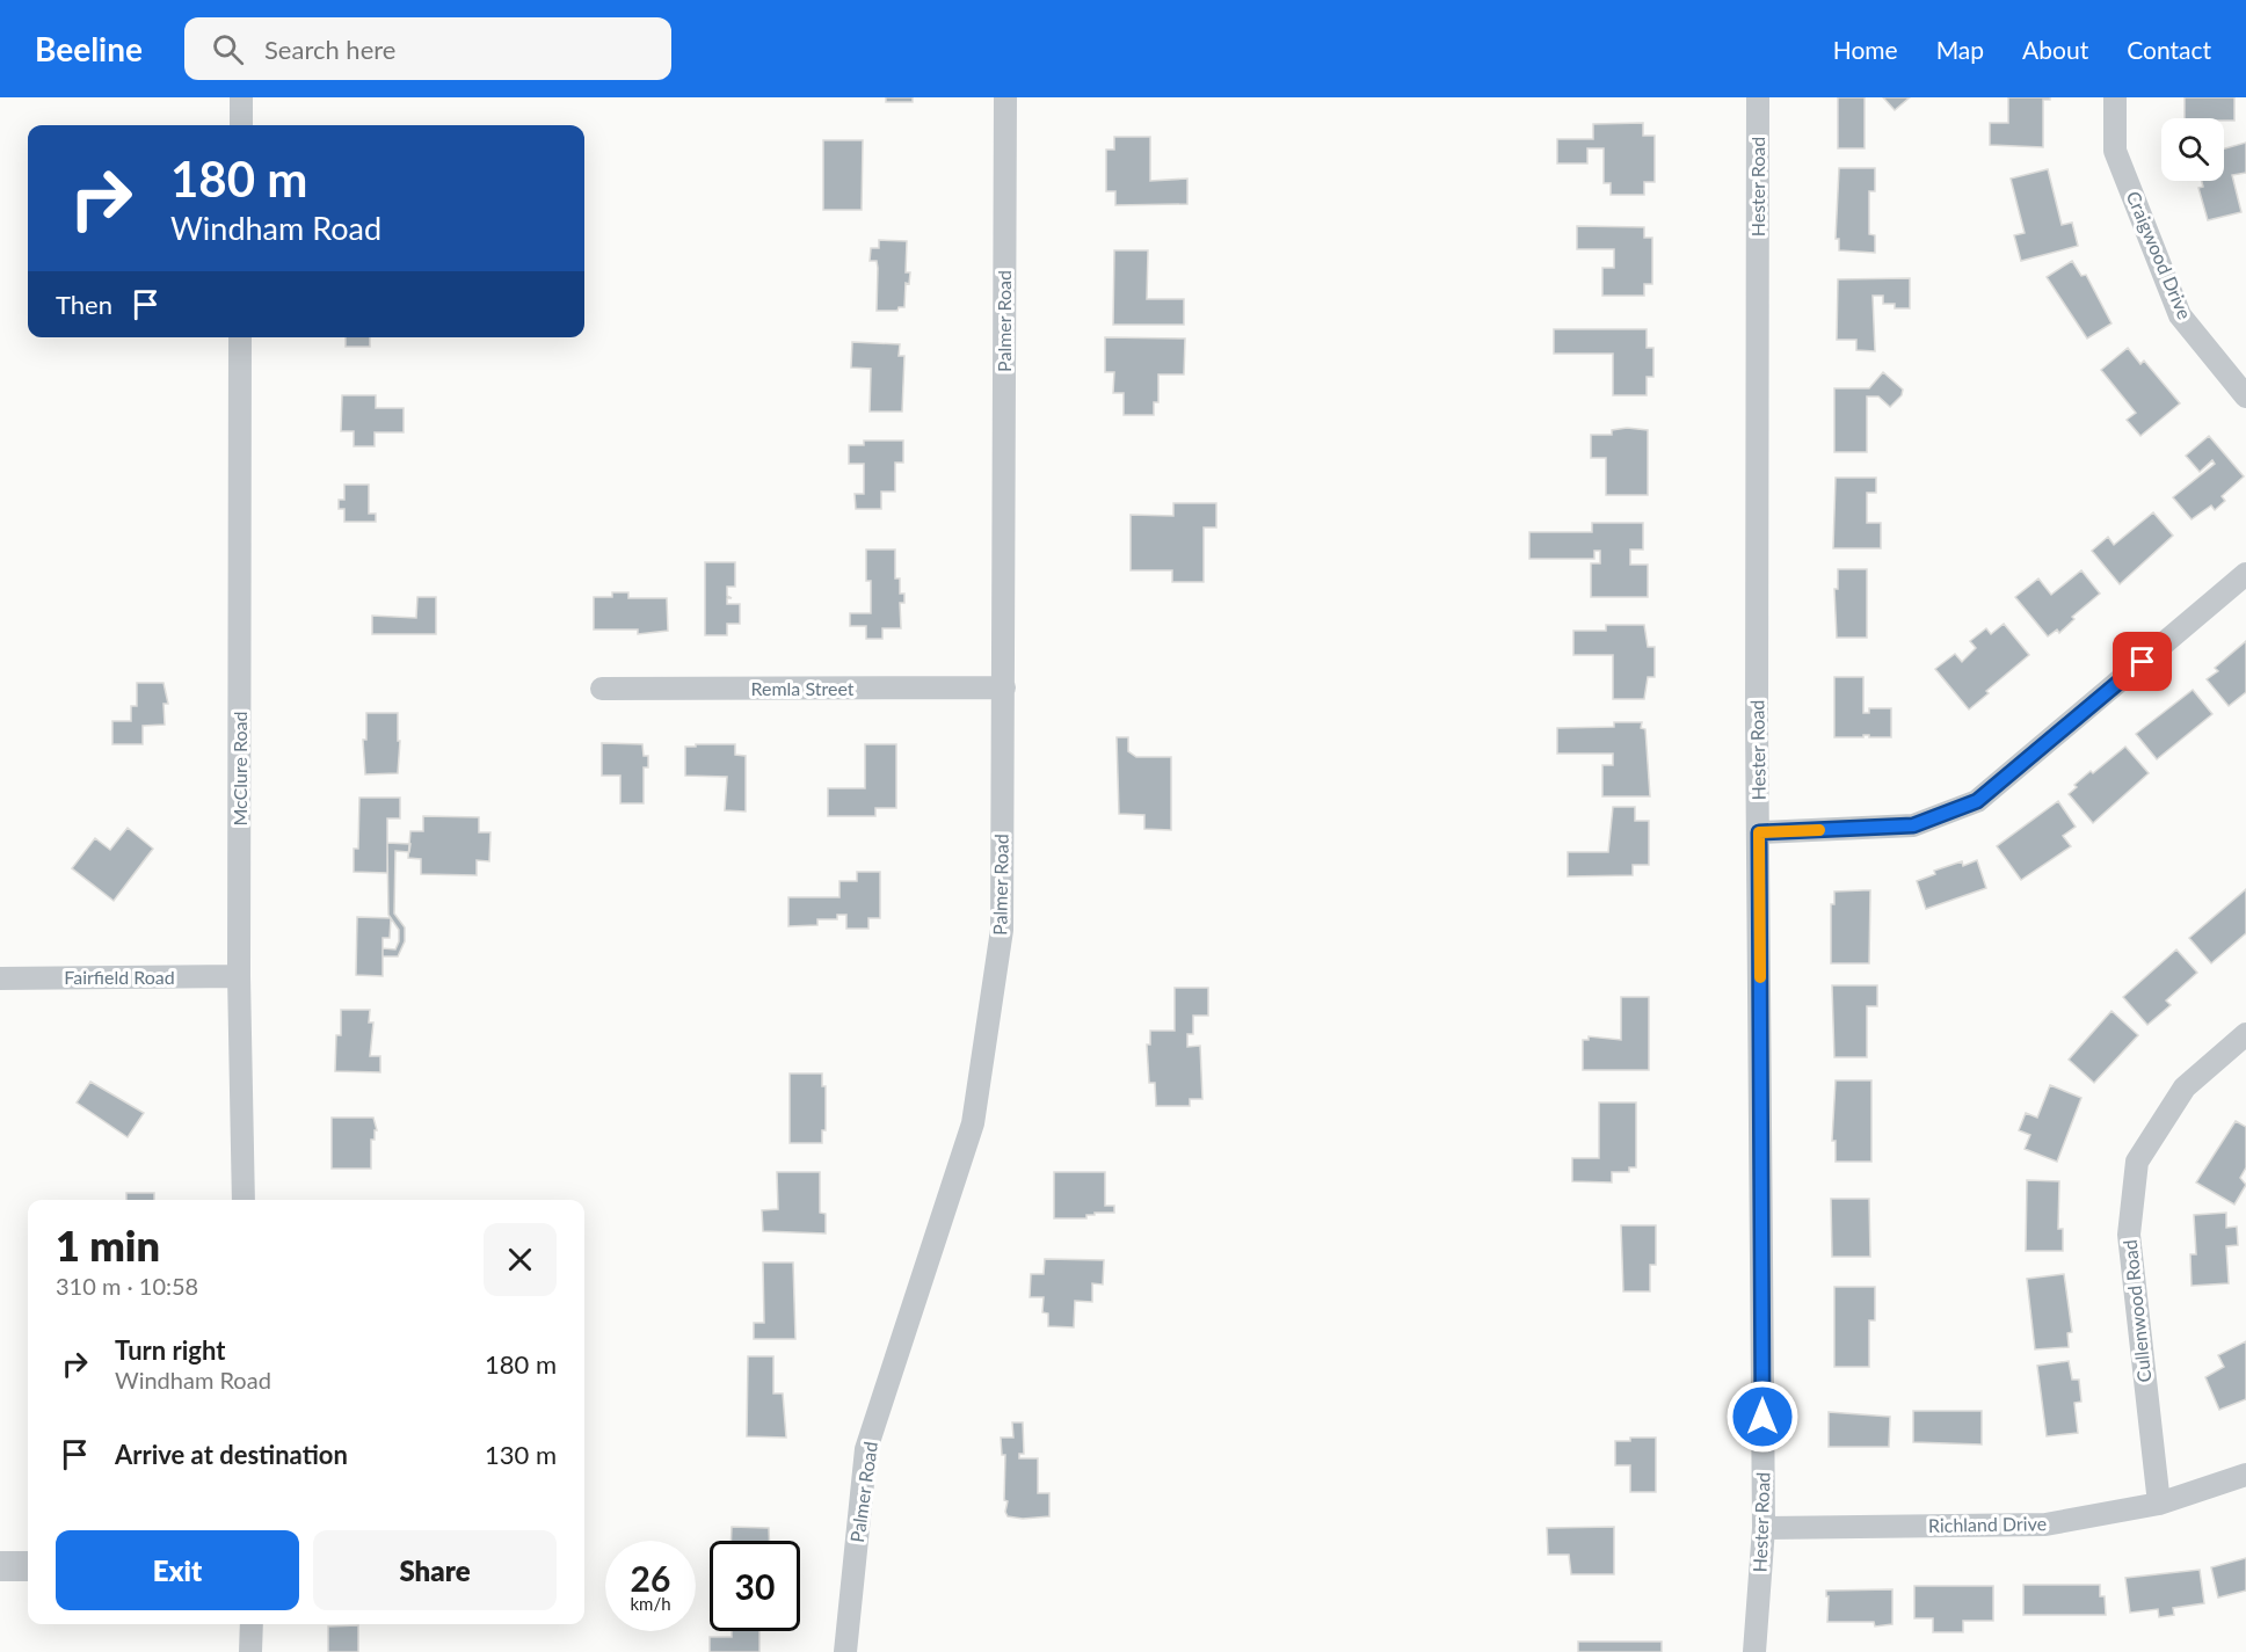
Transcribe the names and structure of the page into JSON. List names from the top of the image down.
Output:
{
  "streets": {
    "street": [
      "Hester Road",
      "Craigwood Drive",
      "Palmer Road",
      "Remla Street",
      "McClure Road",
      "Fairfield Road",
      "Cullenwood Road",
      "Richland Drive"
    ]
  },
  "crossings": [
    ["Hester Road", "Richland Drive"],
    ["Palmer Road", "Remla Street"],
    ["McClure Road", "Fairfield Road"],
    ["Cullenwood Road", "Richland Drive"]
  ],
  "page": {
    "header": "Beeline",
    "search": "Search here",
    "nav": [
      "Home",
      "Map",
      "About",
      "Contact"
    ],
    "turn": ["180 m", "Windham Road"],
    "then": "Then",
    "heading": ["1 min", "310 m · 10:58"],
    "list": [
      {
        "name": "Turn right",
        "note": "Windham Road",
        "value": "180 m"
      },
      {
        "name": "Arrive at destination",
        "value": "130 m"
      }
    ],
    "buttons": ["Exit", "Share"],
    "speed": "26 km/h",
    "limit": "30"
  }
}
